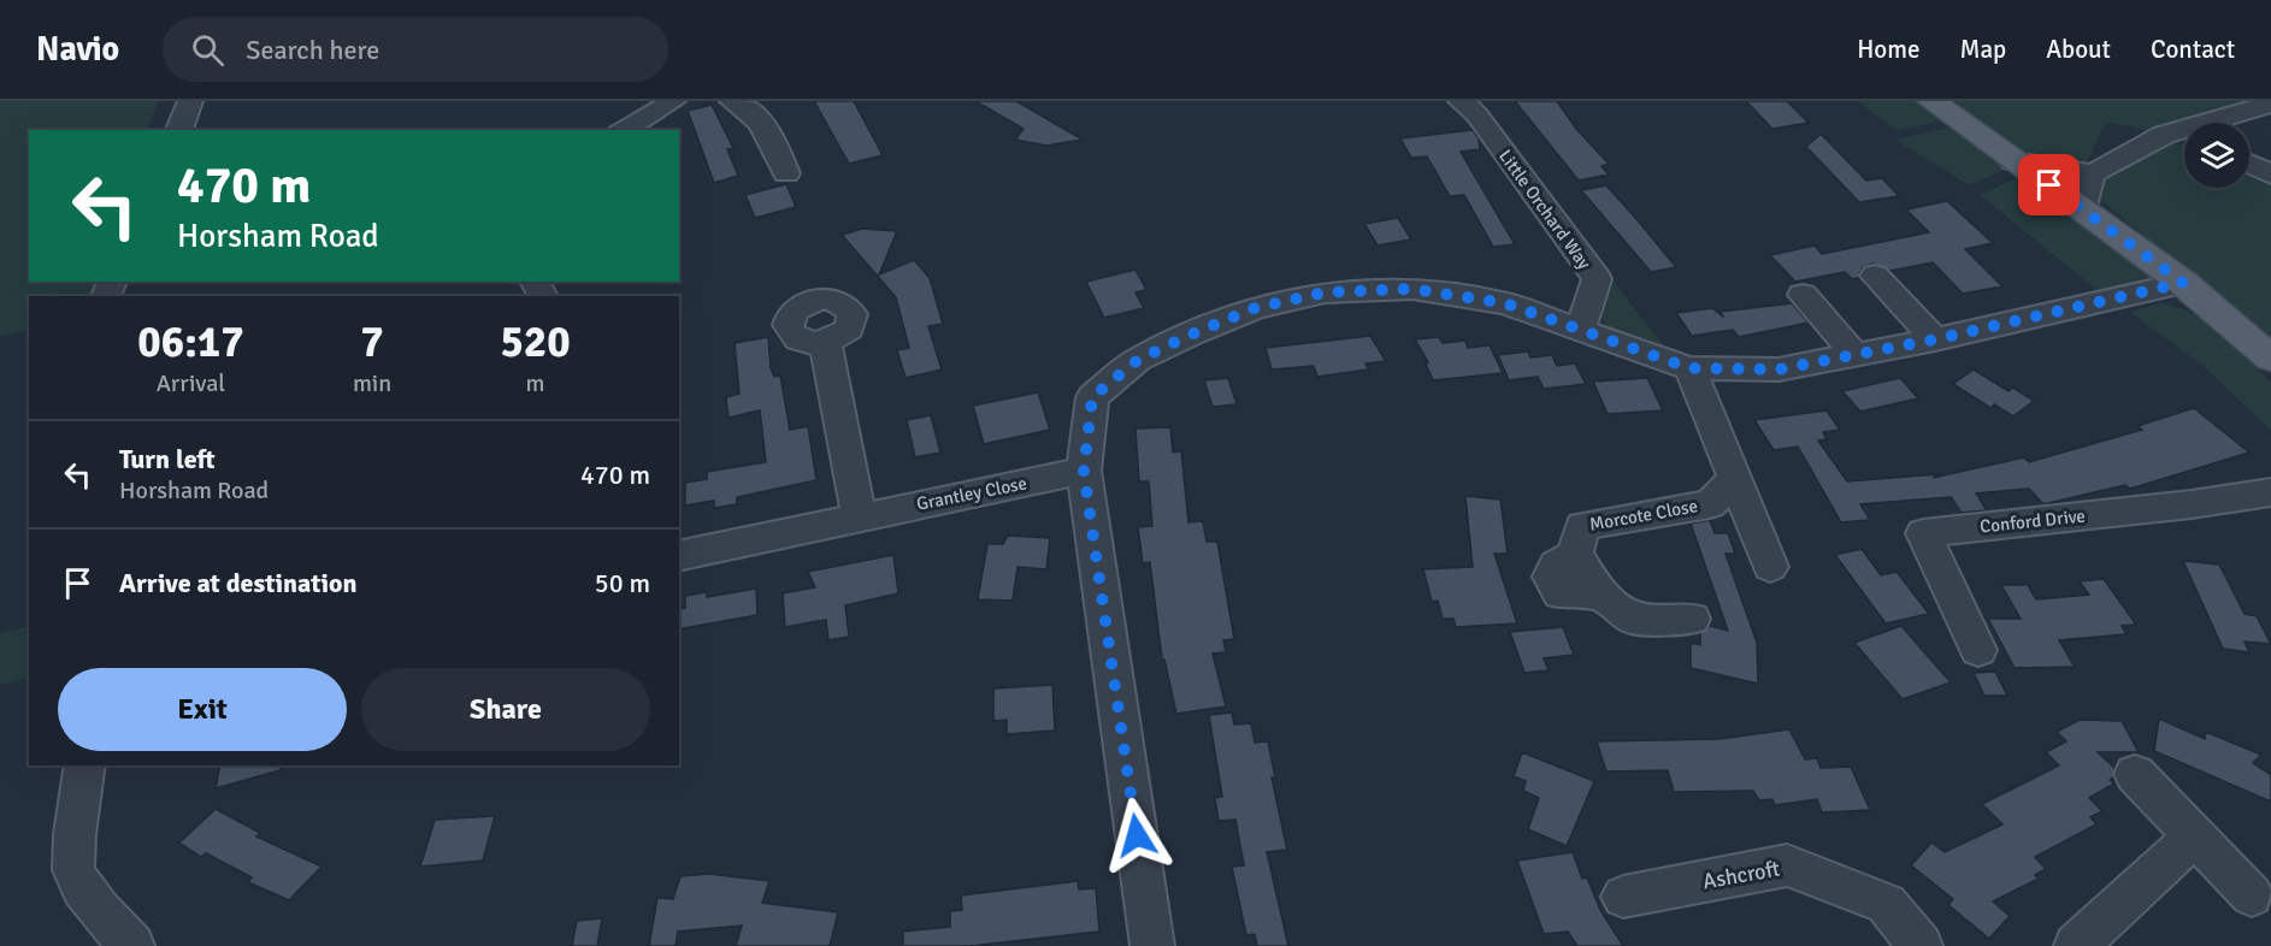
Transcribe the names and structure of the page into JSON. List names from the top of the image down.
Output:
{
  "streets": {
    "street": [
      "Little Orchard Way",
      "Grantley Close",
      "Morcote Close",
      "Conford Drive",
      "Ashcroft"
    ]
  },
  "page": {
    "header": "Navio",
    "search": "Search here",
    "nav": [
      "Home",
      "Map",
      "About",
      "Contact"
    ],
    "turn": ["470 m", "Horsham Road"],
    "eta": [
      "06:17",
      "Arrival",
      "7",
      "min",
      "520",
      "m"
    ],
    "list": [
      {
        "name": "Turn left",
        "note": "Horsham Road",
        "value": "470 m"
      },
      {
        "name": "Arrive at destination",
        "value": "50 m"
      }
    ],
    "buttons": ["Exit", "Share"]
  }
}
